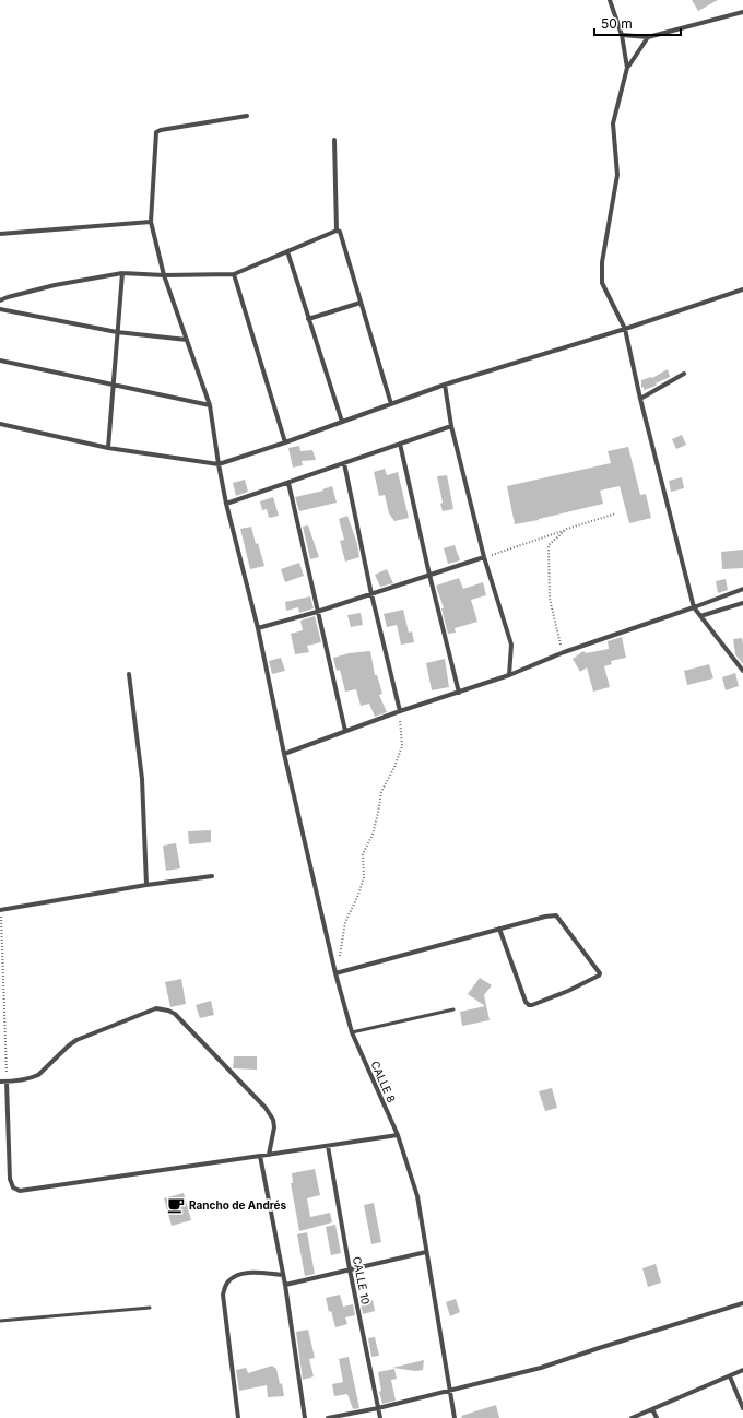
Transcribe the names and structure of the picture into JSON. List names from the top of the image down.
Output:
{
  "streets": {
    "street": ["CALLE 8", "CALLE 10"]
  },
  "places": {
    "cafe": ["Rancho de Andrés"]
  },
  "scale_bar": "50 m"
}
